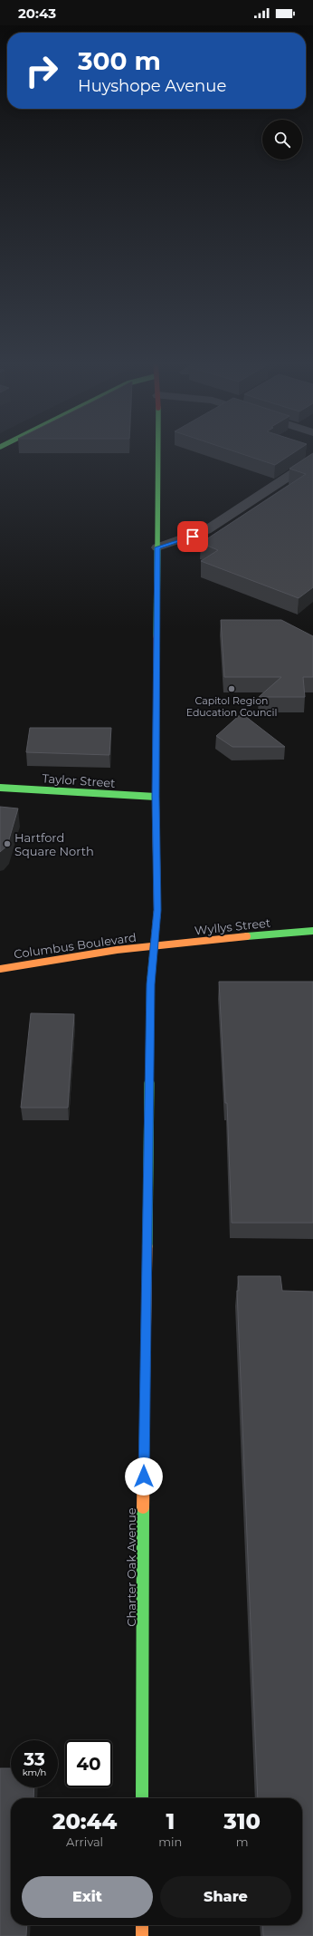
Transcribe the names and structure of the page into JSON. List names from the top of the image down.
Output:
{
  "streets": {
    "street": [
      "Taylor Street",
      "Wyllys Street",
      "Columbus Boulevard",
      "Charter Oak Avenue"
    ]
  },
  "crossings": [
    ["Taylor Street", "Charter Oak Avenue"],
    ["Wyllys Street", "Columbus Boulevard"],
    ["Wyllys Street", "Charter Oak Avenue"],
    ["Columbus Boulevard", "Charter Oak Avenue"]
  ],
  "places": ["Capitol Region Education Council", "Hartford Square North"],
  "page": {
    "status": "20:43",
    "turn": ["300 m", "Huyshope Avenue"],
    "speed": "33 km/h",
    "limit": "40",
    "eta": [
      "20:44",
      "Arrival",
      "1",
      "min",
      "310",
      "m"
    ],
    "buttons": ["Exit", "Share"]
  }
}
